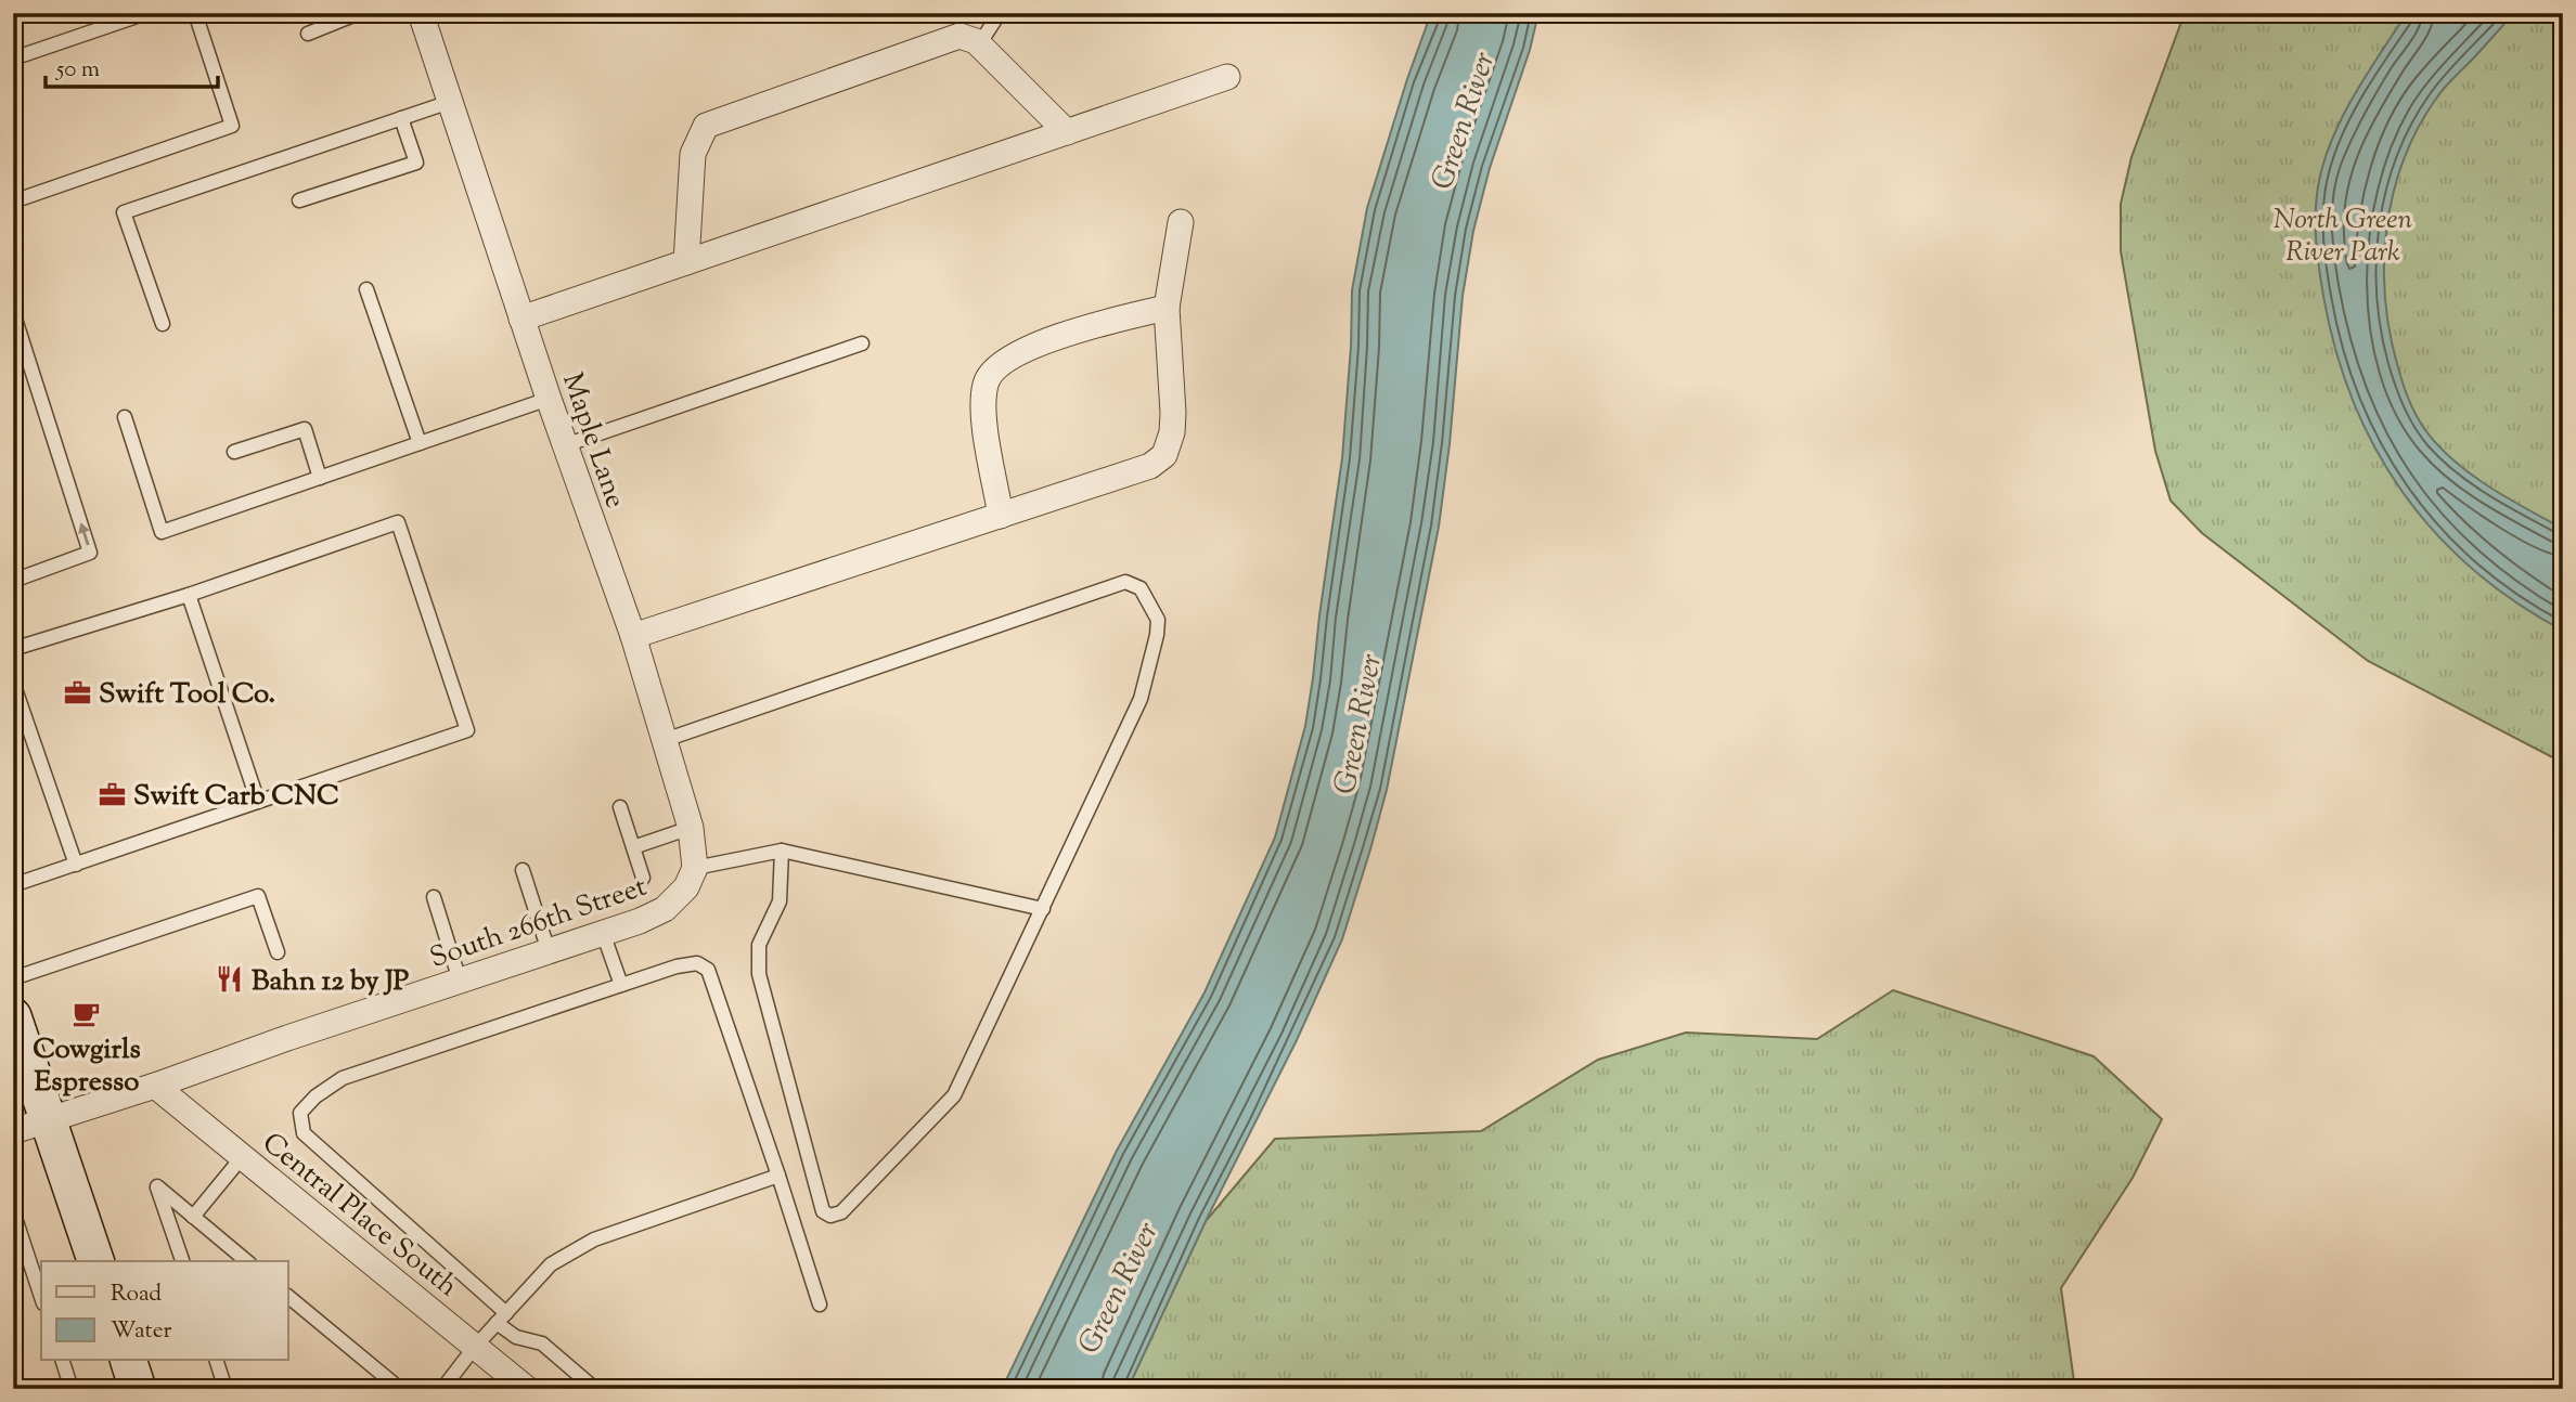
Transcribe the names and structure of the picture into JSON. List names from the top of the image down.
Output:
{
  "streets": {
    "street": ["Maple Lane", "South 266th Street", "Central Place South"]
  },
  "crossings": [
    ["Maple Lane", "South 266th Street"],
    ["South 266th Street", "Central Place South"]
  ],
  "water": ["Green River"],
  "parks": ["North Green River Park"],
  "places": {
    "office": ["Swift Tool Co.", "Swift Carb CNC"],
    "restaurant": ["Bahn 12 by JP"],
    "cafe": ["Cowgirls Espresso"]
  },
  "legend": ["Road", "Water"],
  "scale_bar": "50 m"
}
